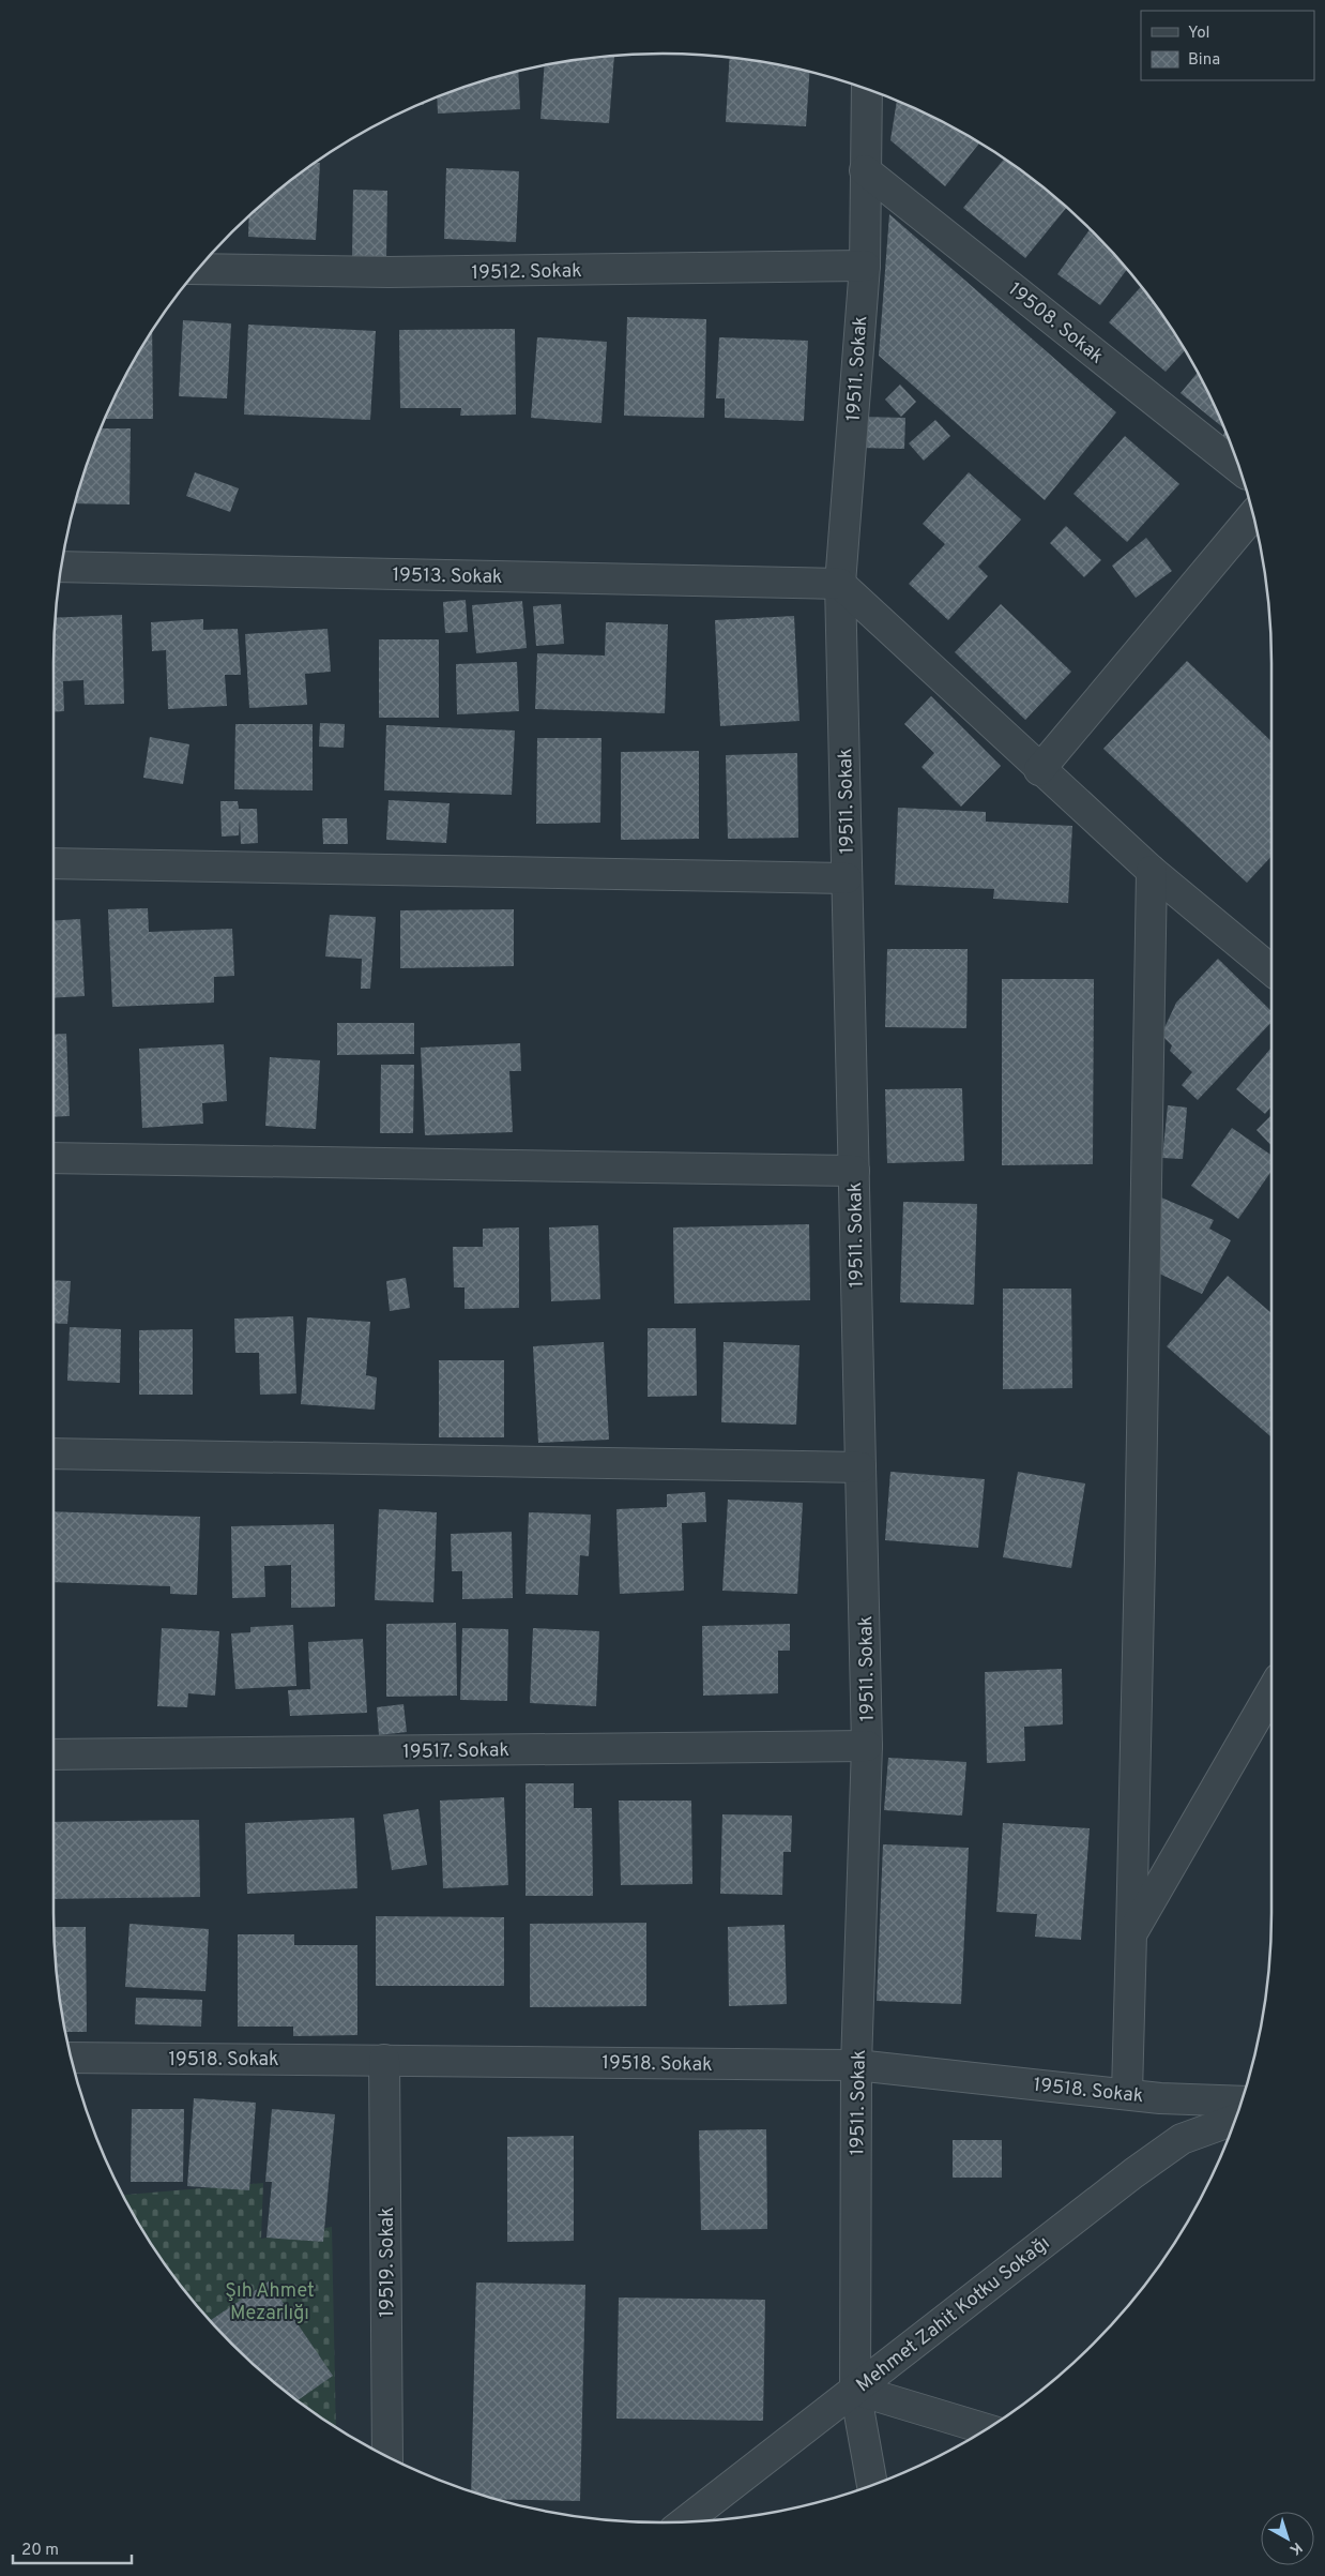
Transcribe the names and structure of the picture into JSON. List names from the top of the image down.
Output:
{
  "streets": {
    "street": [
      "19512. Sokak",
      "19508. Sokak",
      "19511. Sokak",
      "19513. Sokak",
      "19517. Sokak",
      "19518. Sokak",
      "19519. Sokak",
      "Mehmet Zahit Kotku Sokağı"
    ]
  },
  "crossings": [
    ["19512. Sokak", "19511. Sokak"],
    ["19508. Sokak", "19511. Sokak"],
    ["19511. Sokak", "19513. Sokak"],
    ["19511. Sokak", "19517. Sokak"],
    ["19511. Sokak", "19518. Sokak"],
    ["19511. Sokak", "Mehmet Zahit Kotku Sokağı"],
    ["19518. Sokak", "19519. Sokak"]
  ],
  "parks": ["Şıh Ahmet Mezarlığı"],
  "legend": ["Yol", "Bina"],
  "scale_bar": "20 m",
  "north": "bottom right"
}
